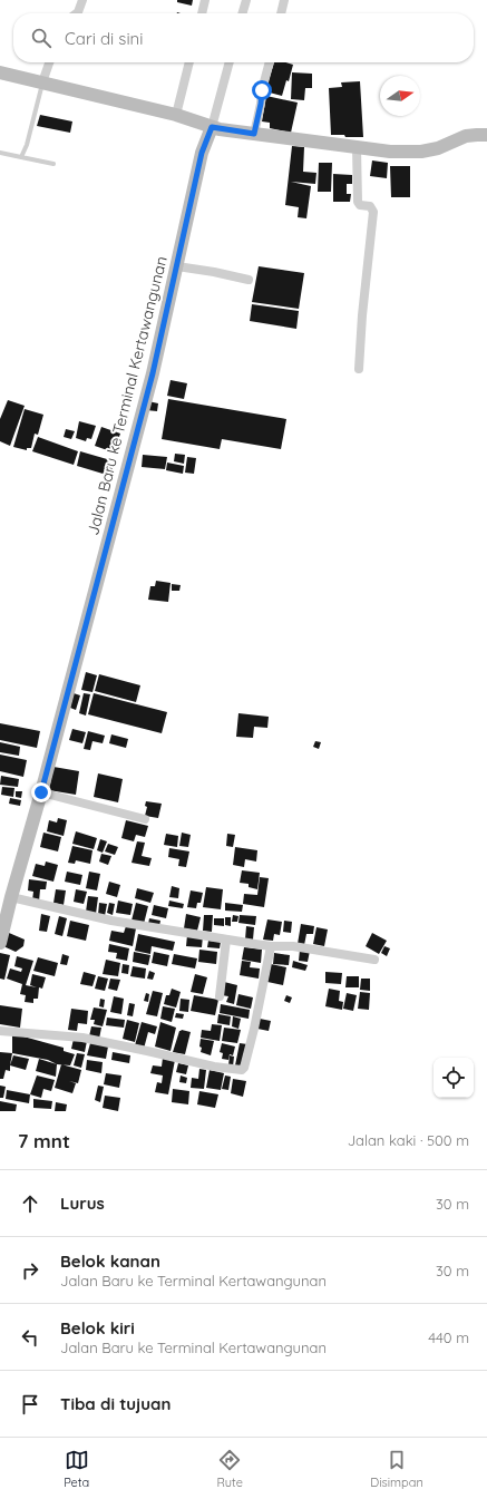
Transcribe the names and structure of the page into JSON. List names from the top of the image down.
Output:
{
  "streets": {
    "main road": ["Jalan Baru ke Terminal Kertawangunan"]
  },
  "north": "right",
  "page": {
    "search": "Cari di sini",
    "heading": ["7 mnt", "Jalan kaki · 500 m"],
    "list": [
      ["Lurus", "30 m"],
      ["Belok kanan", "Jalan Baru ke Terminal Kertawangunan", "30 m"],
      ["Belok kiri", "Jalan Baru ke Terminal Kertawangunan", "440 m"],
      "Tiba di tujuan"
    ],
    "nav": ["Peta", "Rute", "Disimpan"]
  }
}
